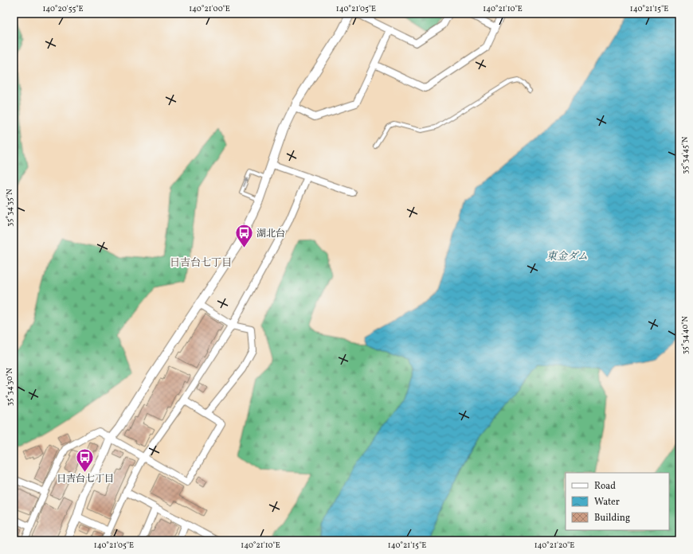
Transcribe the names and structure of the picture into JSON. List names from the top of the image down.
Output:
{
  "districts": ["日吉台七丁目"],
  "water": ["東金ダム"],
  "places": {
    "bus stop": ["湖北台", "日吉台七丁目"]
  },
  "legend": ["Road", "Water", "Building"],
  "coordinates": [
    "140°20'55\"E",
    "140°21'00\"E",
    "140°21'05\"E",
    "140°21'10\"E",
    "140°21'15\"E",
    "35°34'45\"N",
    "35°34'35\"N",
    "35°34'40\"N",
    "35°34'30\"N",
    "140°21'20\"E"
  ]
}
